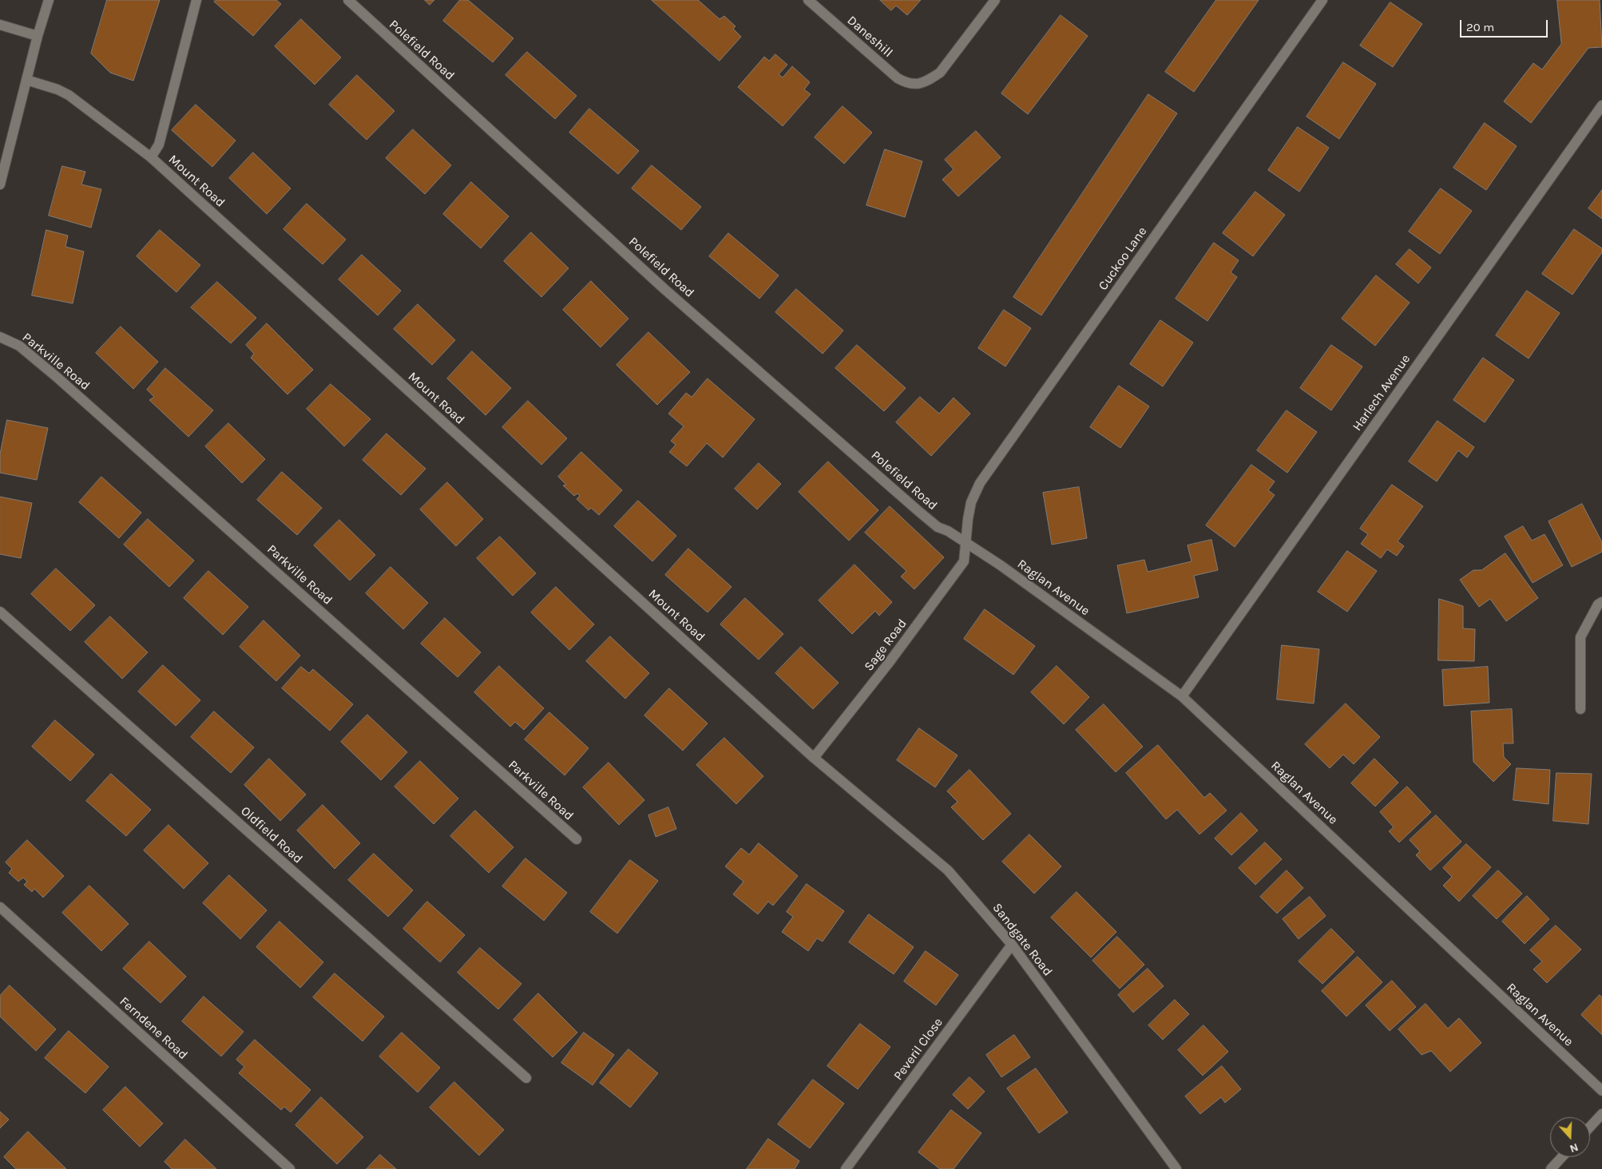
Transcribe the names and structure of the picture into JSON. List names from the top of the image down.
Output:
{
  "streets": {
    "street": [
      "Daneshill",
      "Polefield Road",
      "Mount Road",
      "Cuckoo Lane",
      "Parkville Road",
      "Harlech Avenue",
      "Raglan Avenue",
      "Sage Road",
      "Oldfield Road",
      "Sandgate Road",
      "Ferndene Road",
      "Peveril Close"
    ]
  },
  "crossings": [
    ["Polefield Road", "Cuckoo Lane"],
    ["Polefield Road", "Raglan Avenue"],
    ["Polefield Road", "Sage Road"],
    ["Mount Road", "Sage Road"],
    ["Mount Road", "Sandgate Road"],
    ["Cuckoo Lane", "Raglan Avenue"],
    ["Cuckoo Lane", "Sage Road"],
    ["Harlech Avenue", "Raglan Avenue"],
    ["Raglan Avenue", "Sage Road"],
    ["Sage Road", "Sandgate Road"],
    ["Sandgate Road", "Peveril Close"]
  ],
  "scale_bar": "20 m",
  "north": "bottom"
}
